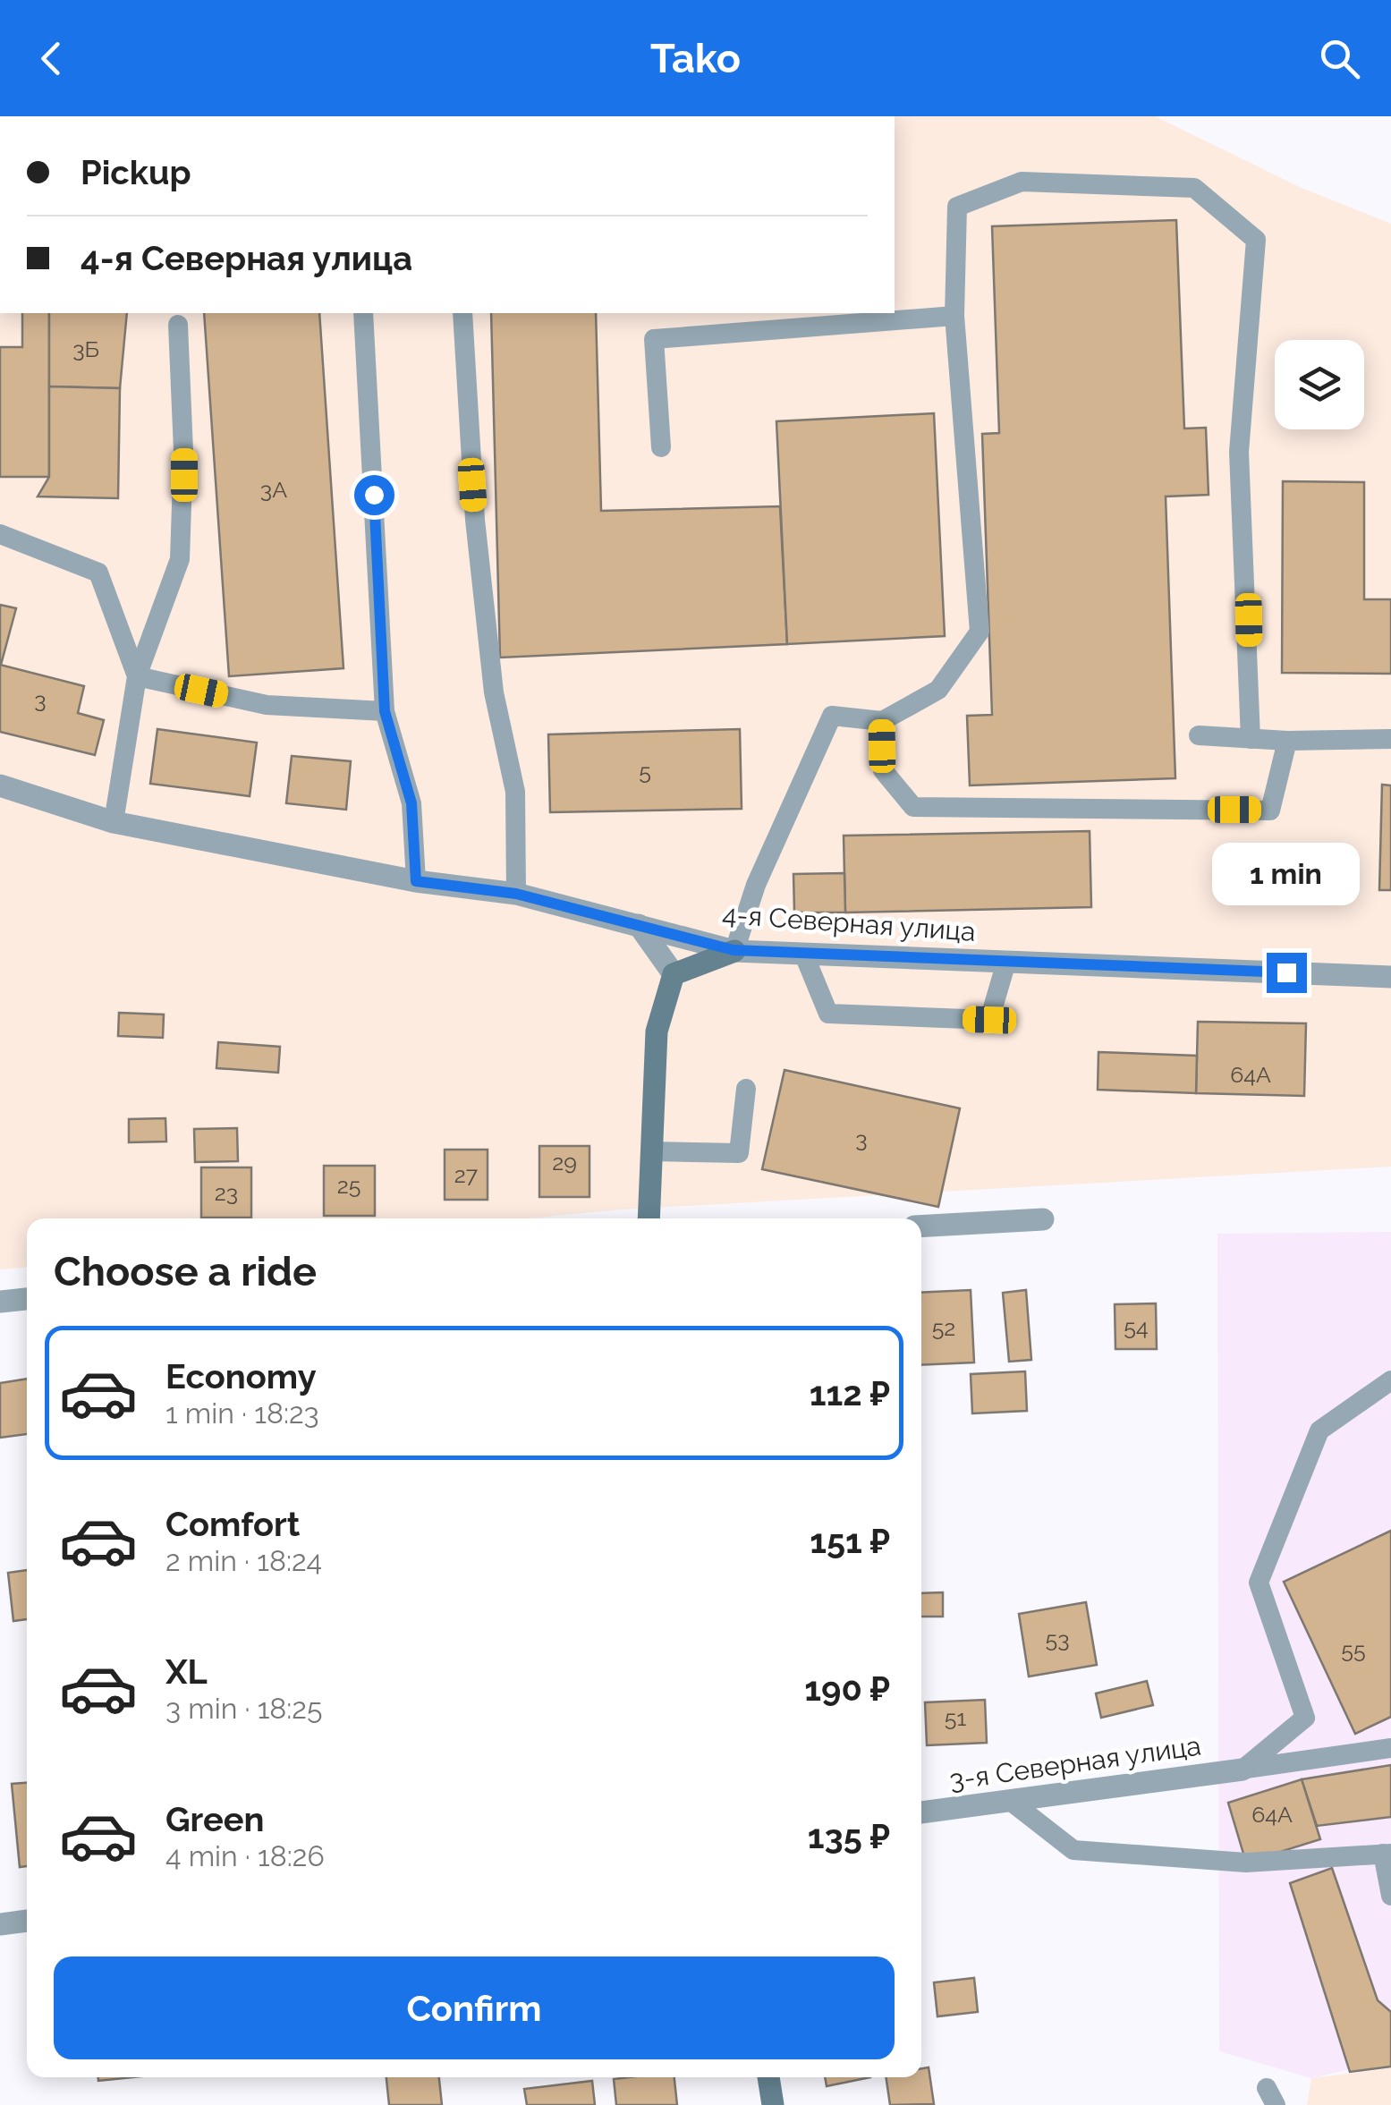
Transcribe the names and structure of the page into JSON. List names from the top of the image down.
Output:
{
  "streets": {
    "street": ["4-я Северная улица", "3-я Северная улица"]
  },
  "house_numbers": [
    "3Б",
    "3А",
    "3",
    "5",
    "64А",
    "3",
    "29",
    "27",
    "25",
    "23",
    "54",
    "52",
    "53",
    "55",
    "51",
    "64А"
  ],
  "page": {
    "header": "Tako",
    "banner": ["Pickup", "4-я Северная улица"],
    "bubble": "1 min",
    "heading": "Choose a ride",
    "list": [
      {
        "name": "Economy",
        "note": "1 min · 18:23",
        "value": "112 ₽"
      },
      {
        "name": "Comfort",
        "note": "2 min · 18:24",
        "value": "151 ₽"
      },
      {
        "name": "XL",
        "note": "3 min · 18:25",
        "value": "190 ₽"
      },
      {
        "name": "Green",
        "note": "4 min · 18:26",
        "value": "135 ₽"
      }
    ],
    "buttons": "Confirm"
  }
}
